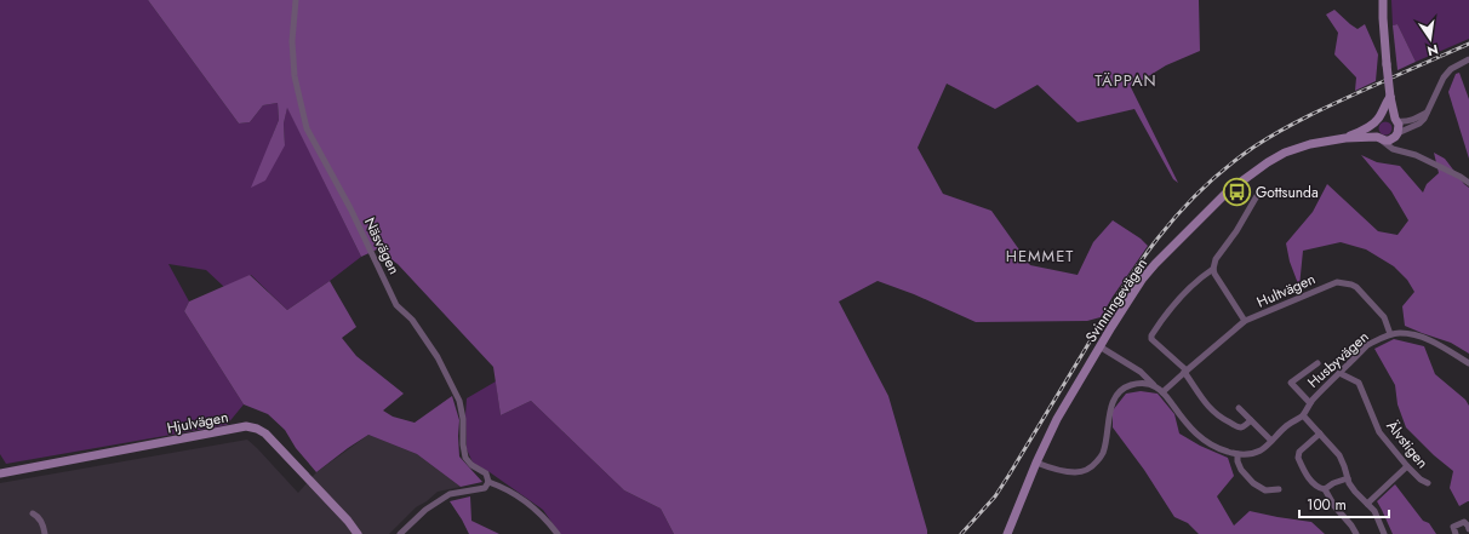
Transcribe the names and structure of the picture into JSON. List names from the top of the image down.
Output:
{
  "streets": {
    "main road": ["Svinningevägen", "Hjulvägen"],
    "street": [
      "Näsvägen",
      "Hultvägen",
      "Husbyvägen",
      "Älvstigen"
    ]
  },
  "crossings": [
    ["Hultvägen", "Husbyvägen"],
    ["Husbyvägen", "Älvstigen"]
  ],
  "districts": ["TÄPPAN", "HEMMET"],
  "places": {
    "bus stop": ["Gottsunda"]
  },
  "scale_bar": "100 m",
  "north": "bottom"
}
